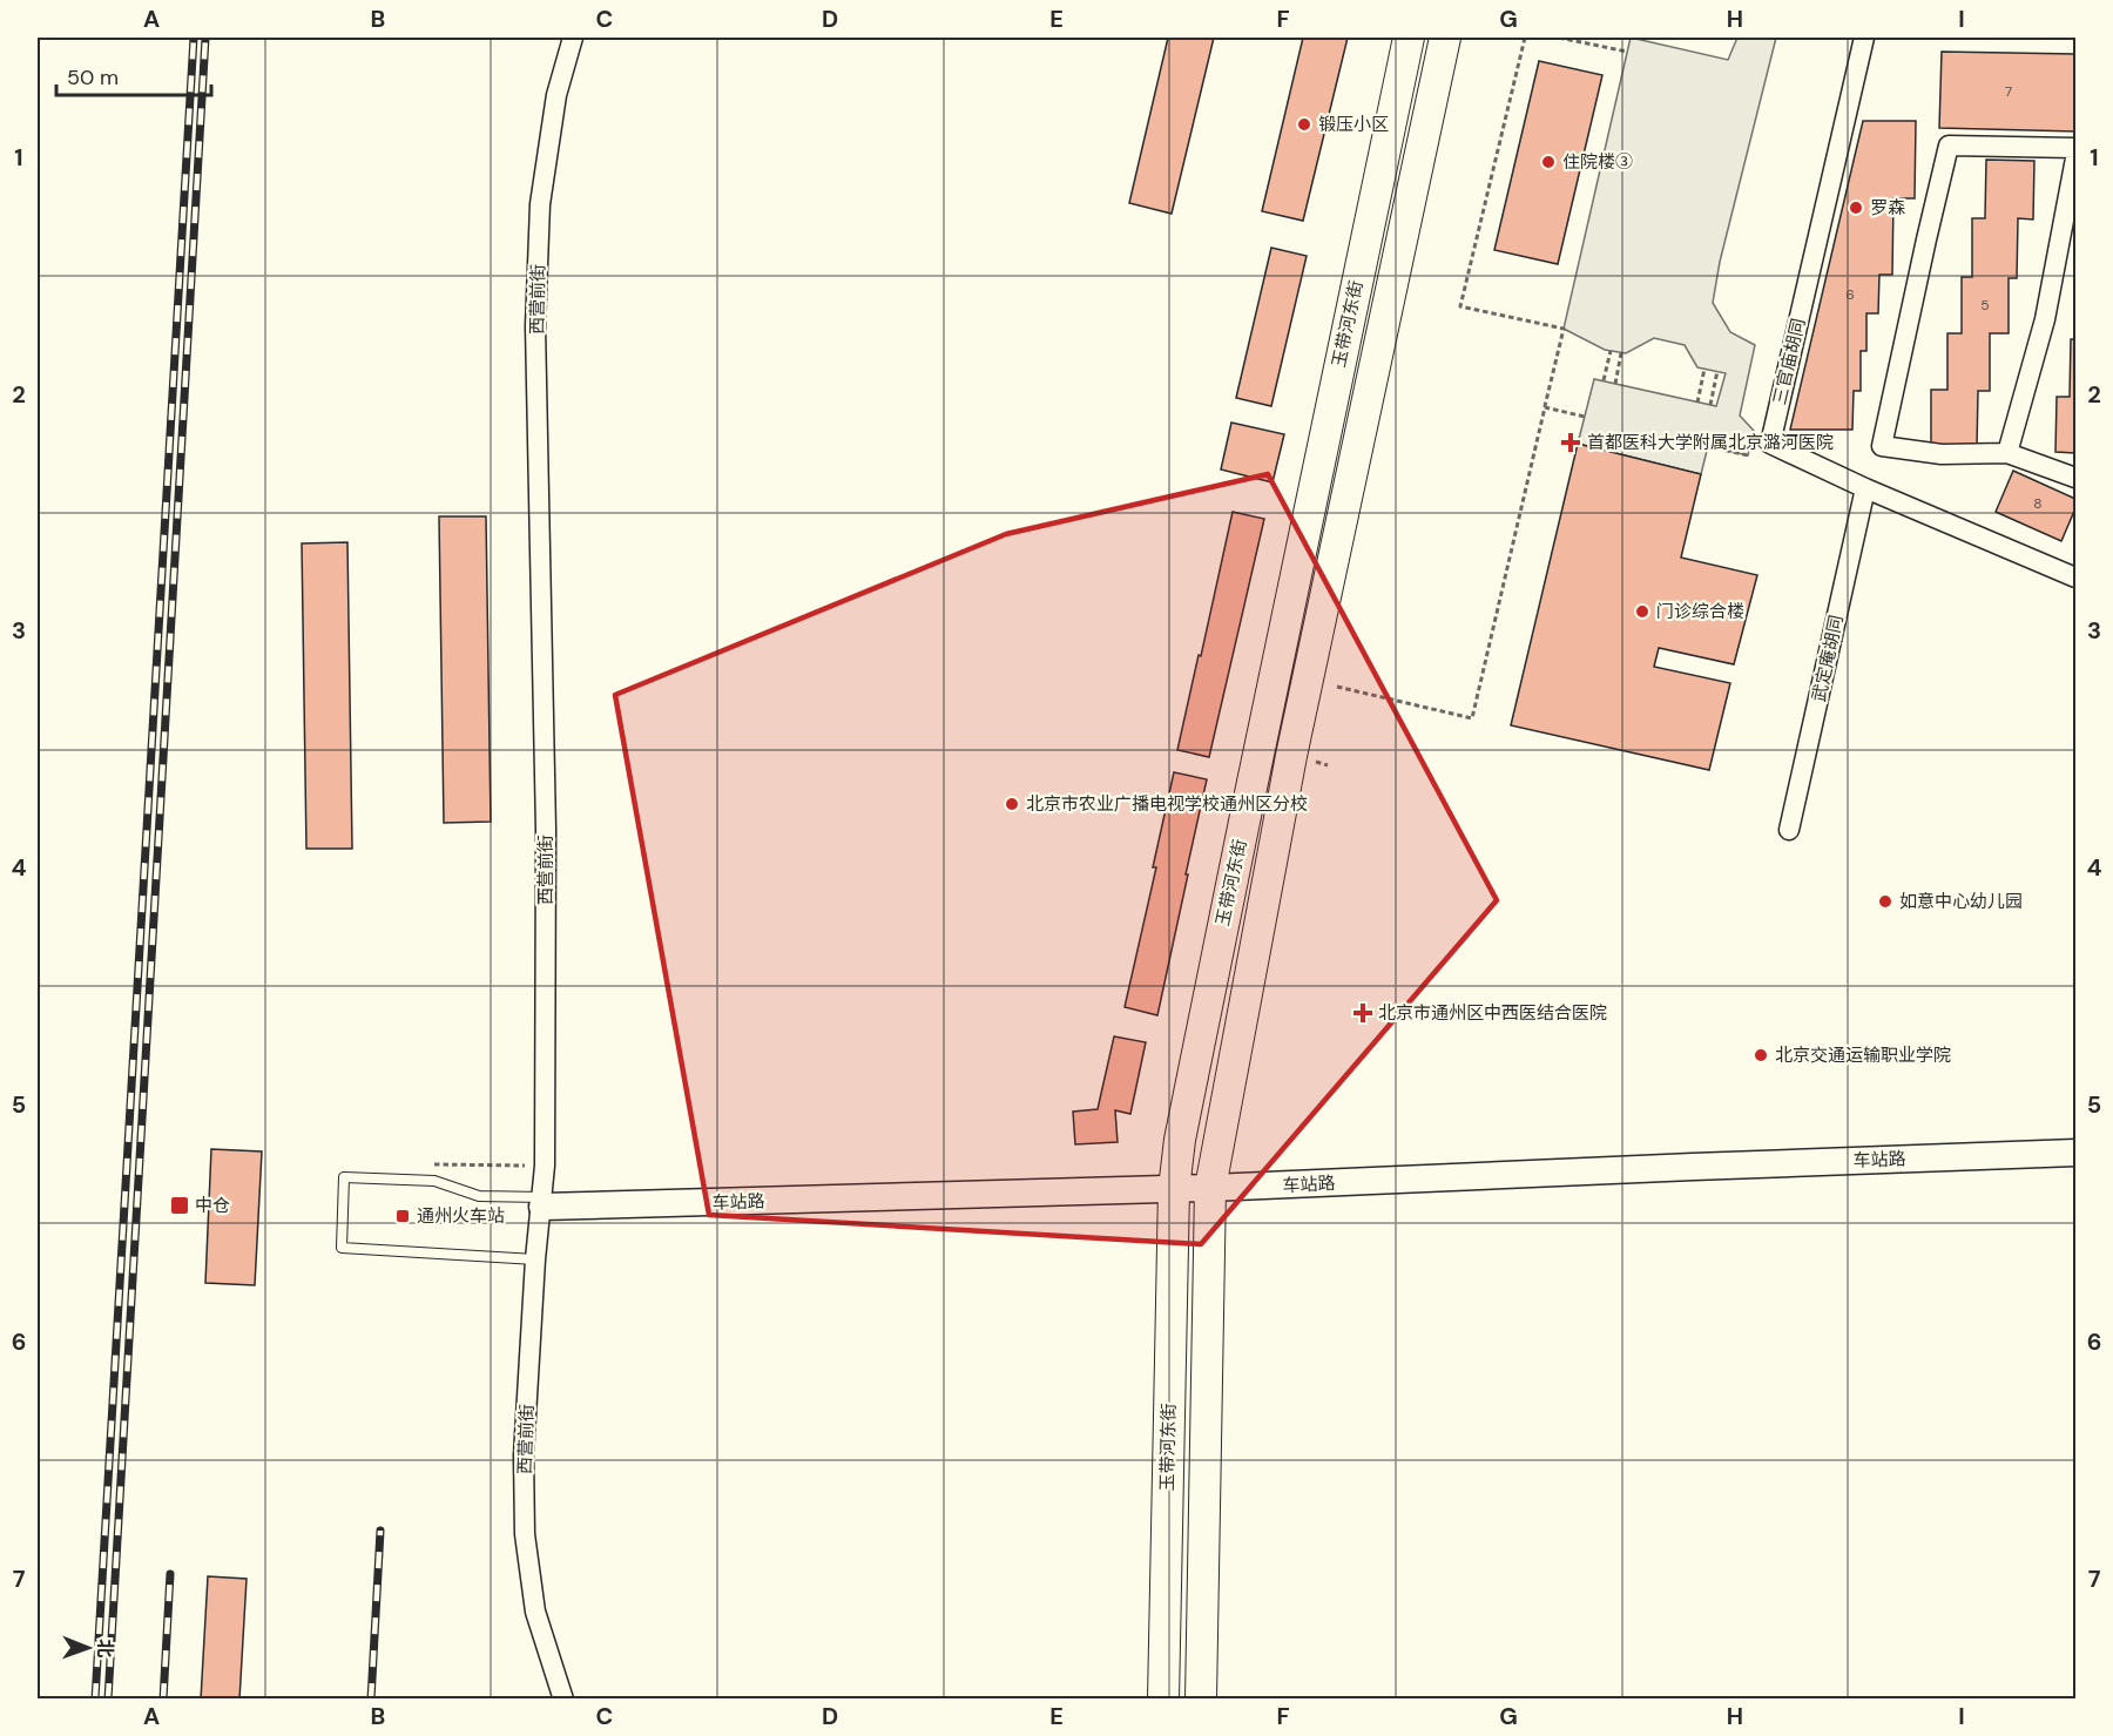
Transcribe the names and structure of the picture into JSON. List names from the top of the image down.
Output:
{
  "streets": {
    "main road": ["玉带河东街"],
    "street": [
      "西营前街",
      "三官庙胡同",
      "武定庵胡同",
      "车站路"
    ]
  },
  "crossings": [
    ["西营前街", "车站路"],
    ["玉带河东街", "车站路"],
    ["三官庙胡同", "武定庵胡同"]
  ],
  "places": {
    "other": [
      "锻压小区",
      "住院楼③",
      "罗森",
      "门诊综合楼",
      "北京市农业广播电视学校通州区分校",
      "如意中心幼儿园",
      "北京交通运输职业学院"
    ],
    "health": ["首都医科大学附属北京潞河医院", "北京市通州区中西医结合医院"],
    "transit": ["中仓", "通州火车站"]
  },
  "house_numbers": [
    "7",
    "6",
    "5",
    "8"
  ],
  "scale_bar": "50 m",
  "north": "right",
  "grid": {
    "columns": [
      "A",
      "B",
      "C",
      "D",
      "E",
      "F",
      "G",
      "H",
      "I"
    ],
    "rows": [
      "1",
      "2",
      "3",
      "4",
      "5",
      "6",
      "7"
    ]
  }
}
